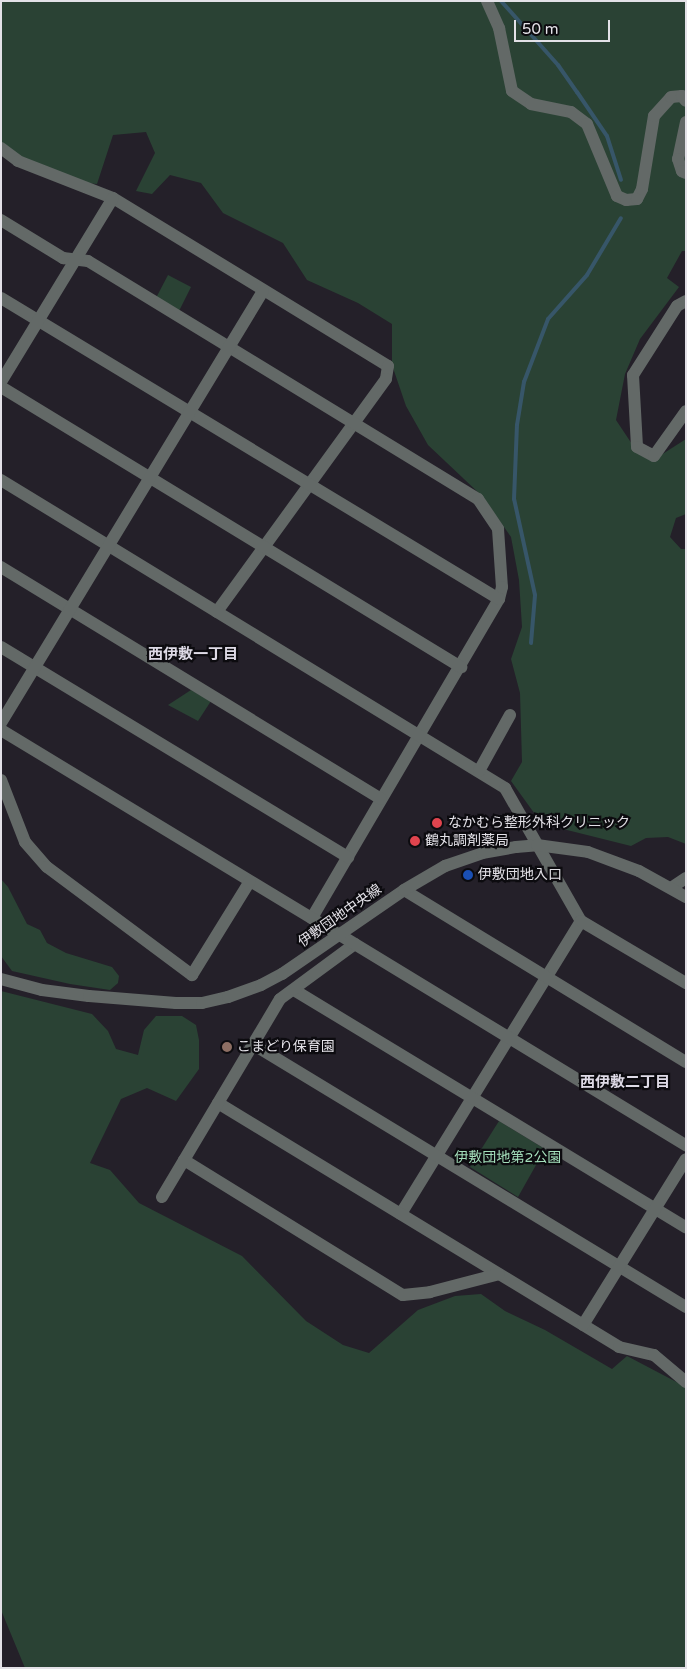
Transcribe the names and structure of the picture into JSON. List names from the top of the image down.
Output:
{
  "streets": {
    "street": ["伊敷団地中央線"]
  },
  "districts": ["西伊敷一丁目", "西伊敷二丁目"],
  "parks": ["伊敷団地第2公園"],
  "places": [
    "なかむら整形外科クリニック",
    "鶴丸調剤薬局",
    "伊敷団地入口",
    "こまどり保育園"
  ],
  "scale_bar": "50 m"
}
